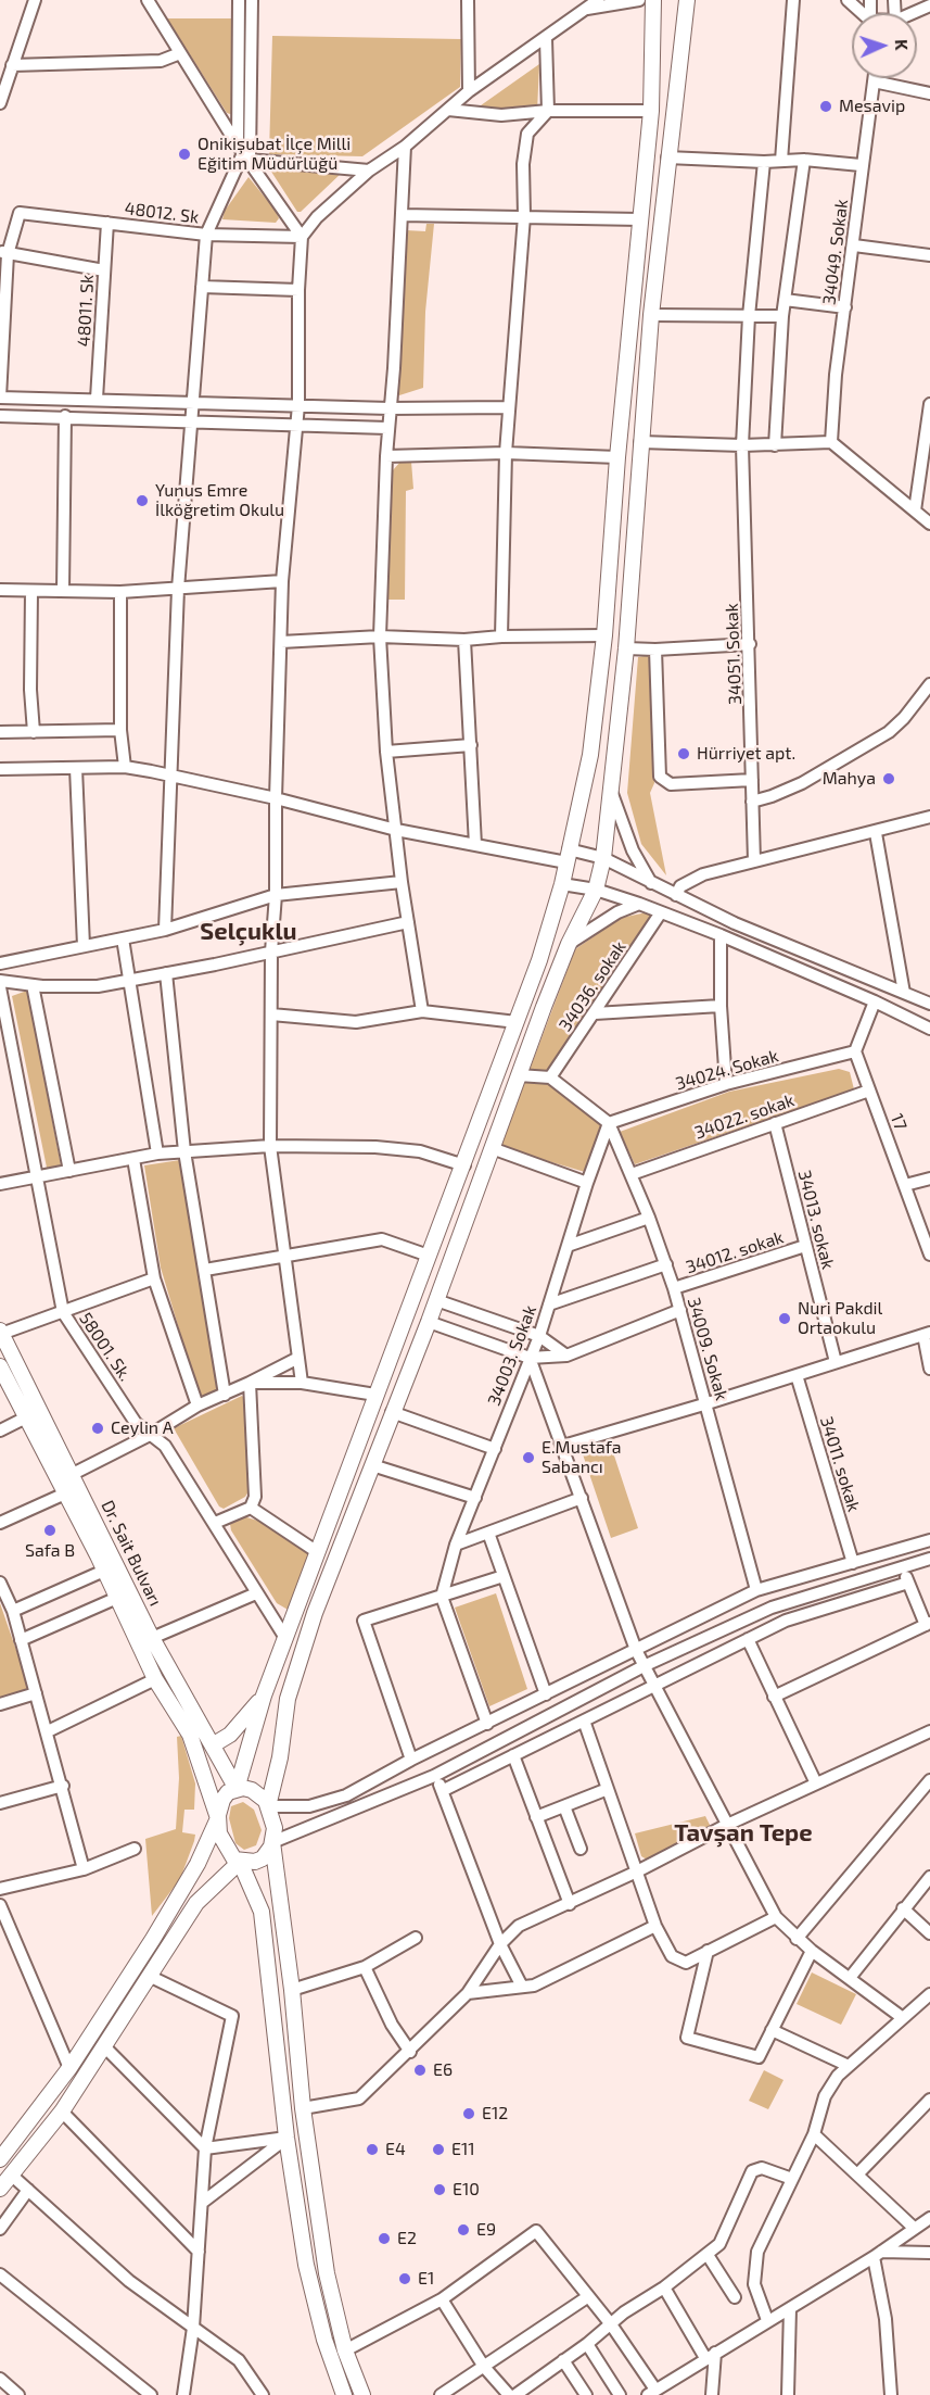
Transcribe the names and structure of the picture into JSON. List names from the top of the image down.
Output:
{
  "streets": {
    "main road": ["Dr. Sait Bulvarı"],
    "street": [
      "48012. Sk",
      "34049. Sokak",
      "48011. Sk",
      "34051. Sokak",
      "34036. sokak",
      "34024. Sokak",
      "34022. sokak",
      "17",
      "34013. sokak",
      "34012. sokak",
      "58001. Sk.",
      "34009. Sokak",
      "34003. Sokak",
      "34011. sokak"
    ]
  },
  "crossings": [
    ["48012. Sk", "48011. Sk"],
    ["34024. Sokak", "17"],
    ["34024. Sokak", "34009. Sokak"],
    ["34024. Sokak", "34003. Sokak"],
    ["34022. sokak", "17"],
    ["34022. sokak", "34013. sokak"],
    ["34022. sokak", "34009. Sokak"],
    ["34013. sokak", "34012. sokak"],
    ["34012. sokak", "34009. Sokak"],
    ["34009. Sokak", "34003. Sokak"]
  ],
  "districts": ["Selçuklu", "Tavşan Tepe"],
  "places": [
    "Mesavip",
    "Onikişubat İlçe Milli Eğitim Müdürlüğü",
    "Yunus Emre İlköğretim Okulu",
    "Hürriyet apt.",
    "Mahya",
    "Nuri Pakdil Ortaokulu",
    "Ceylin A",
    "E.Mustafa Sabancı",
    "Safa B",
    "E6",
    "E12",
    "E4",
    "E11",
    "E10",
    "E9",
    "E2",
    "E1"
  ],
  "north": "right"
}
